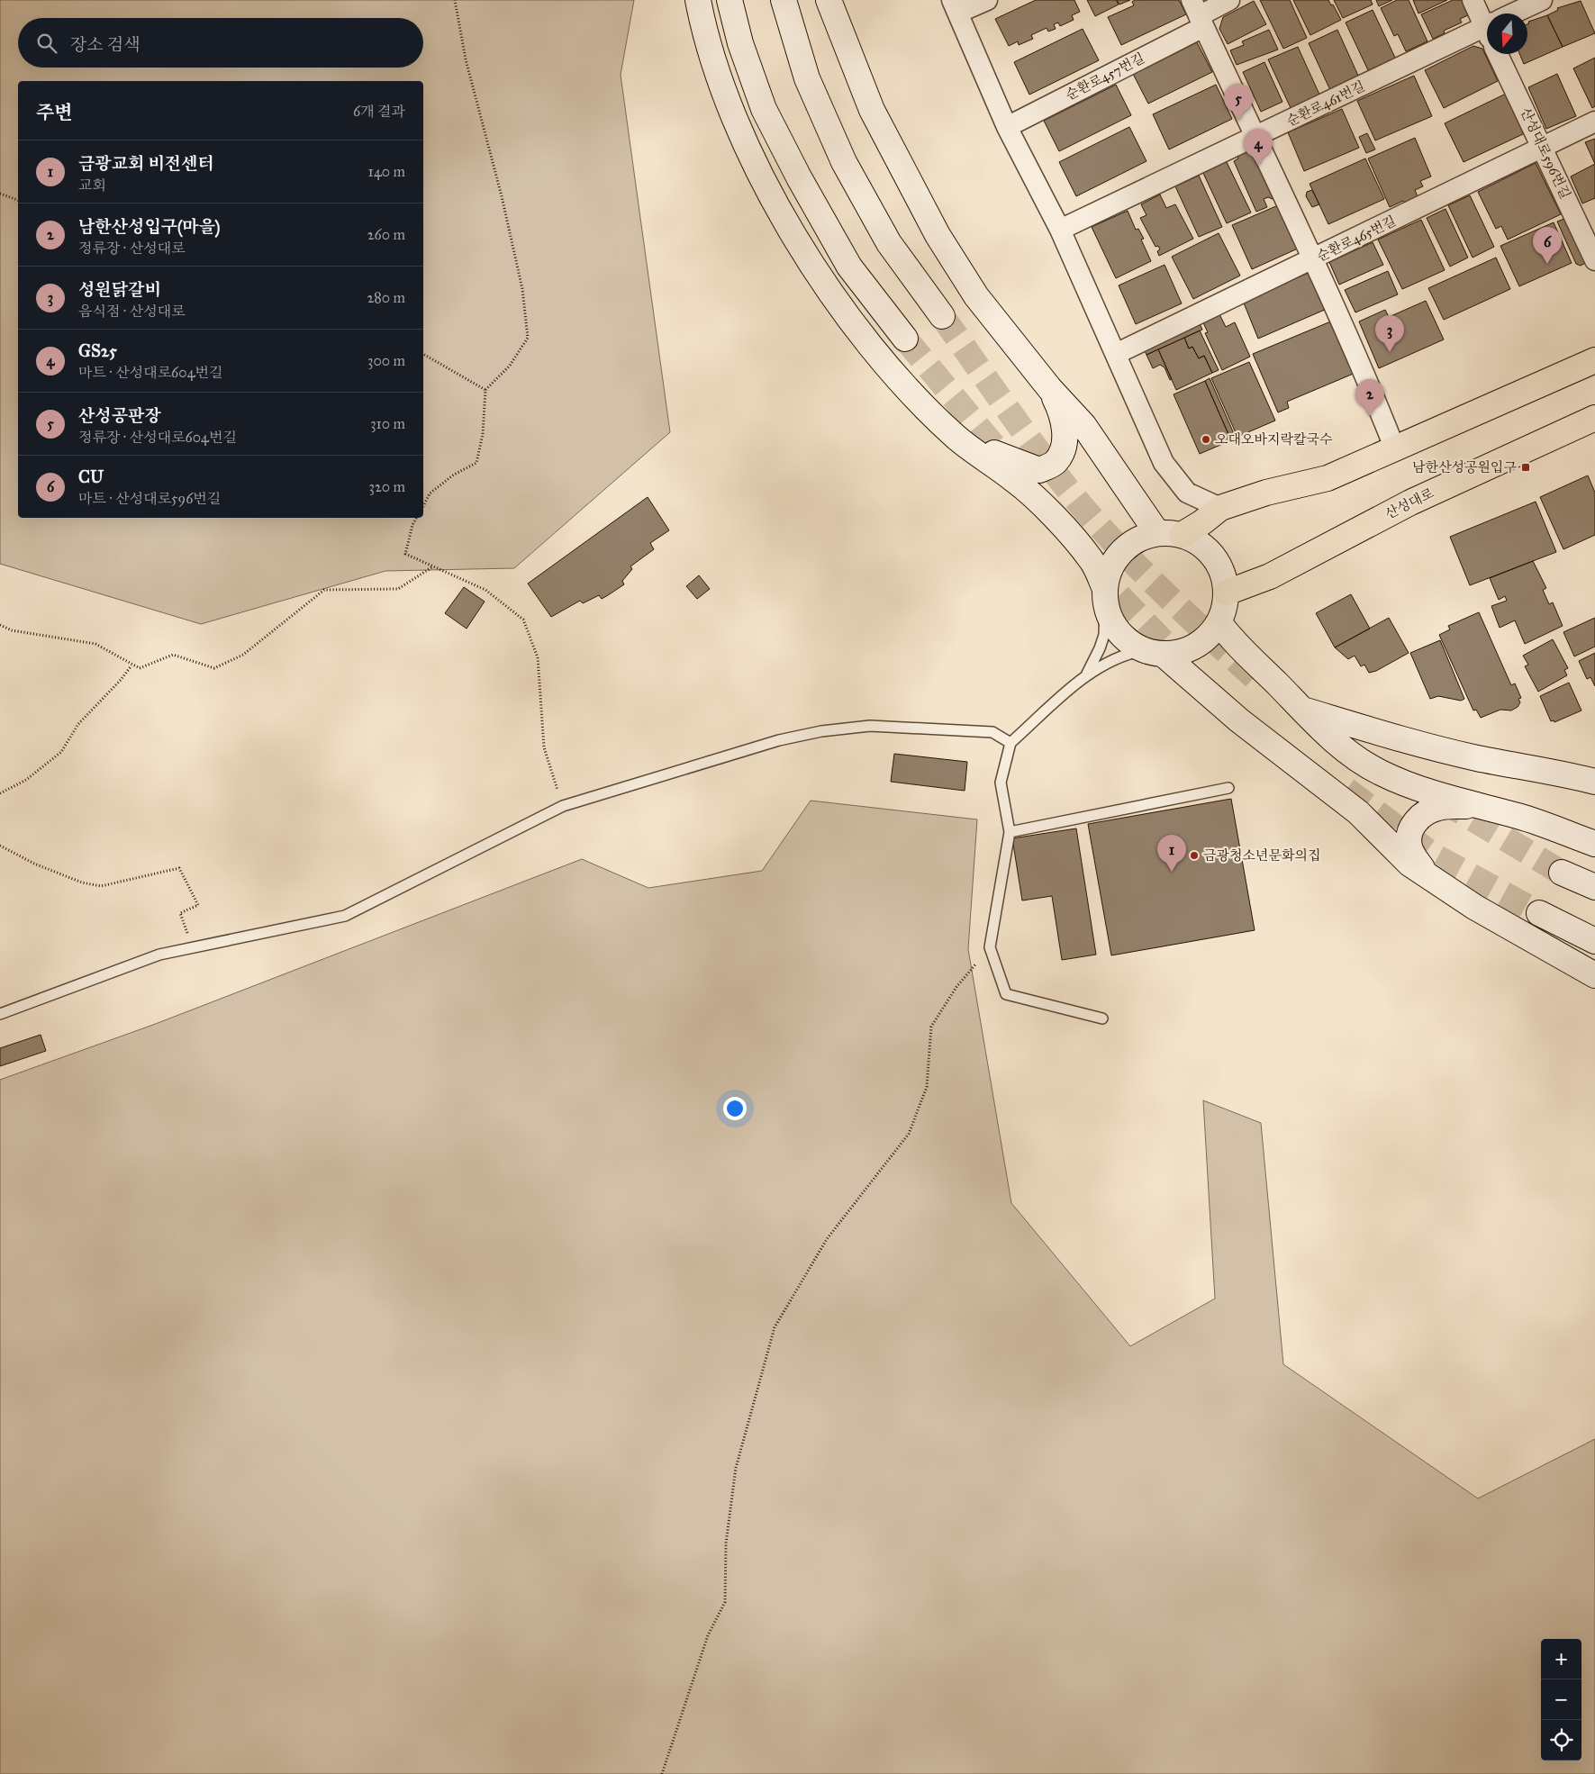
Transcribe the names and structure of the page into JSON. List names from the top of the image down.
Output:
{
  "streets": {
    "main road": ["산성대로"],
    "street": [
      "순환로457번길",
      "순환로461번길",
      "산성대로596번길",
      "순환로465번길"
    ]
  },
  "crossings": [
    ["산성대로596번길", "순환로465번길"]
  ],
  "places": {
    "other": ["오대오바지락칼국수", "금광청소년문화의집"],
    "transit": ["남한산성공원입구"]
  },
  "north": "bottom",
  "page": {
    "search": "장소 검색",
    "heading": ["주변", "6개 결과"],
    "pins": [
      "5",
      "4",
      "6",
      "3",
      "2",
      "1"
    ],
    "list": [
      {
        "mark": "1",
        "name": "금광교회 비전센터",
        "note": "교회",
        "value": "140 m"
      },
      {
        "mark": "2",
        "name": "남한산성입구(마을)",
        "note": "정류장 · 산성대로",
        "value": "260 m"
      },
      {
        "mark": "3",
        "name": "성원닭갈비",
        "note": "음식점 · 산성대로",
        "value": "280 m"
      },
      {
        "mark": "4",
        "name": "GS25",
        "note": "마트 · 산성대로604번길",
        "value": "300 m"
      },
      {
        "mark": "5",
        "name": "산성공판장",
        "note": "정류장 · 산성대로604번길",
        "value": "310 m"
      },
      {
        "mark": "6",
        "name": "CU",
        "note": "마트 · 산성대로596번길",
        "value": "320 m"
      }
    ],
    "map_buttons": ["+", "−"]
  }
}
